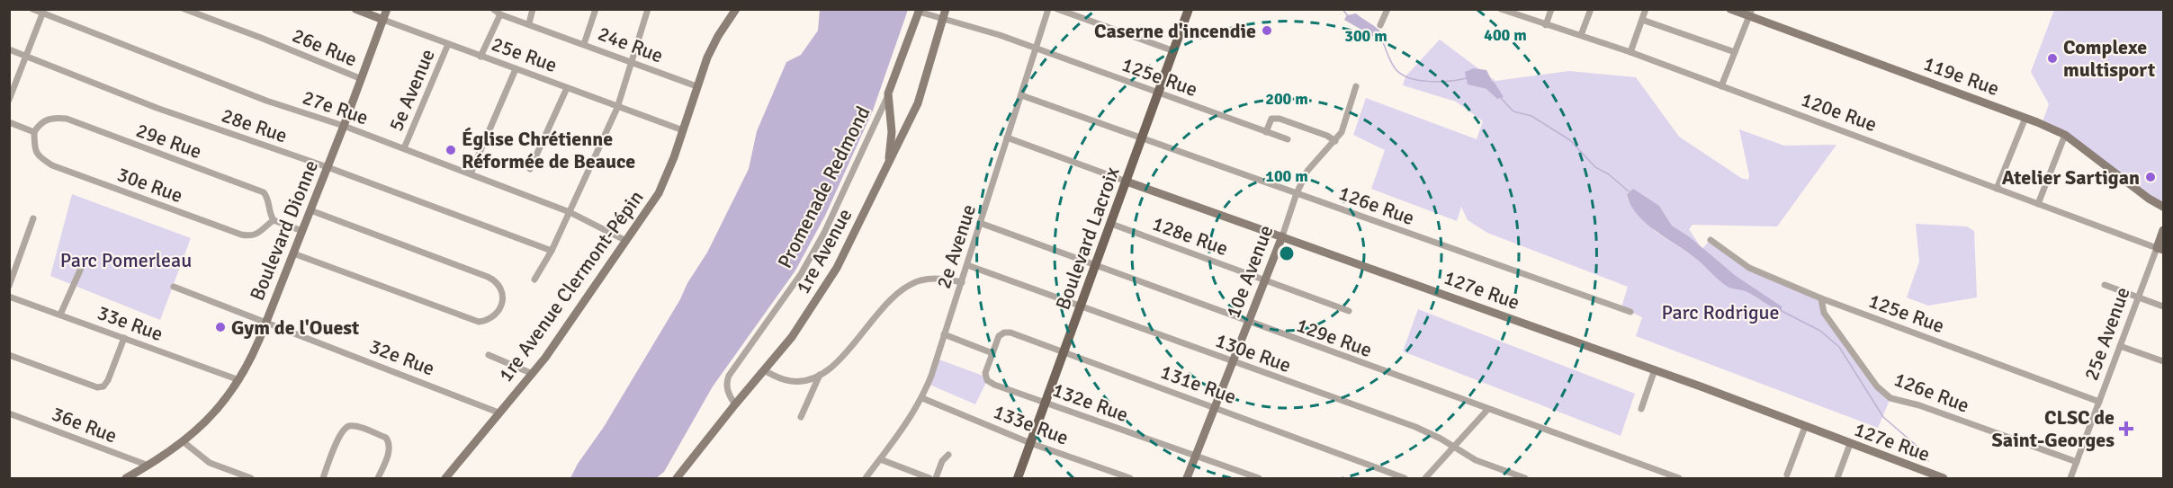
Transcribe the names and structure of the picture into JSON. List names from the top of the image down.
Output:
{
  "streets": {
    "main road": ["Boulevard Lacroix"],
    "street": [
      "24e Rue",
      "26e Rue",
      "25e Rue",
      "119e Rue",
      "125e Rue",
      "5e Avenue",
      "27e Rue",
      "120e Rue",
      "28e Rue",
      "29e Rue",
      "30e Rue",
      "Promenade Redmond",
      "126e Rue",
      "Boulevard Dionne",
      "128e Rue",
      "2e Avenue",
      "1re Avenue",
      "10e Avenue",
      "1re Avenue Clermont-Pépin",
      "127e Rue",
      "33e Rue",
      "25e Avenue",
      "129e Rue",
      "130e Rue",
      "32e Rue",
      "131e Rue",
      "132e Rue",
      "36e Rue",
      "133e Rue"
    ]
  },
  "crossings": [
    ["24e Rue", "1re Avenue Clermont-Pépin"],
    ["26e Rue", "Boulevard Dionne"],
    ["25e Rue", "5e Avenue"],
    ["25e Rue", "Boulevard Dionne"],
    ["25e Rue", "1re Avenue Clermont-Pépin"],
    ["125e Rue", "Promenade Redmond"],
    ["125e Rue", "126e Rue"],
    ["125e Rue", "Boulevard Lacroix"],
    ["125e Rue", "2e Avenue"],
    ["125e Rue", "1re Avenue"],
    ["125e Rue", "25e Avenue"],
    ["5e Avenue", "27e Rue"],
    ["27e Rue", "Boulevard Dionne"],
    ["27e Rue", "1re Avenue Clermont-Pépin"],
    ["120e Rue", "25e Avenue"],
    ["28e Rue", "Boulevard Dionne"],
    ["29e Rue", "30e Rue"],
    ["Promenade Redmond", "1re Avenue"],
    ["126e Rue", "Boulevard Lacroix"],
    ["126e Rue", "2e Avenue"],
    ["126e Rue", "10e Avenue"],
    ["126e Rue", "25e Avenue"],
    ["Boulevard Dionne", "33e Rue"],
    ["Boulevard Dionne", "32e Rue"],
    ["Boulevard Dionne", "36e Rue"],
    ["128e Rue", "Boulevard Lacroix"],
    ["128e Rue", "10e Avenue"],
    ["Boulevard Lacroix", "127e Rue"],
    ["Boulevard Lacroix", "129e Rue"],
    ["Boulevard Lacroix", "130e Rue"],
    ["Boulevard Lacroix", "131e Rue"],
    ["Boulevard Lacroix", "132e Rue"],
    ["Boulevard Lacroix", "133e Rue"],
    ["2e Avenue", "127e Rue"],
    ["2e Avenue", "129e Rue"],
    ["2e Avenue", "130e Rue"],
    ["2e Avenue", "133e Rue"],
    ["10e Avenue", "127e Rue"],
    ["10e Avenue", "129e Rue"],
    ["10e Avenue", "130e Rue"],
    ["10e Avenue", "131e Rue"],
    ["10e Avenue", "132e Rue"],
    ["1re Avenue Clermont-Pépin", "32e Rue"],
    ["131e Rue", "132e Rue"]
  ],
  "parks": ["Parc Pomerleau", "Parc Rodrigue"],
  "places": {
    "other": [
      "Caserne d'incendie",
      "Complexe multisport",
      "Église Chrétienne Réformée de Beauce",
      "Atelier Sartigan",
      "Gym de l'Ouest"
    ],
    "health": ["CLSC de Saint-Georges"]
  },
  "rings": [
    "400 m",
    "300 m",
    "200 m",
    "100 m"
  ]
}
